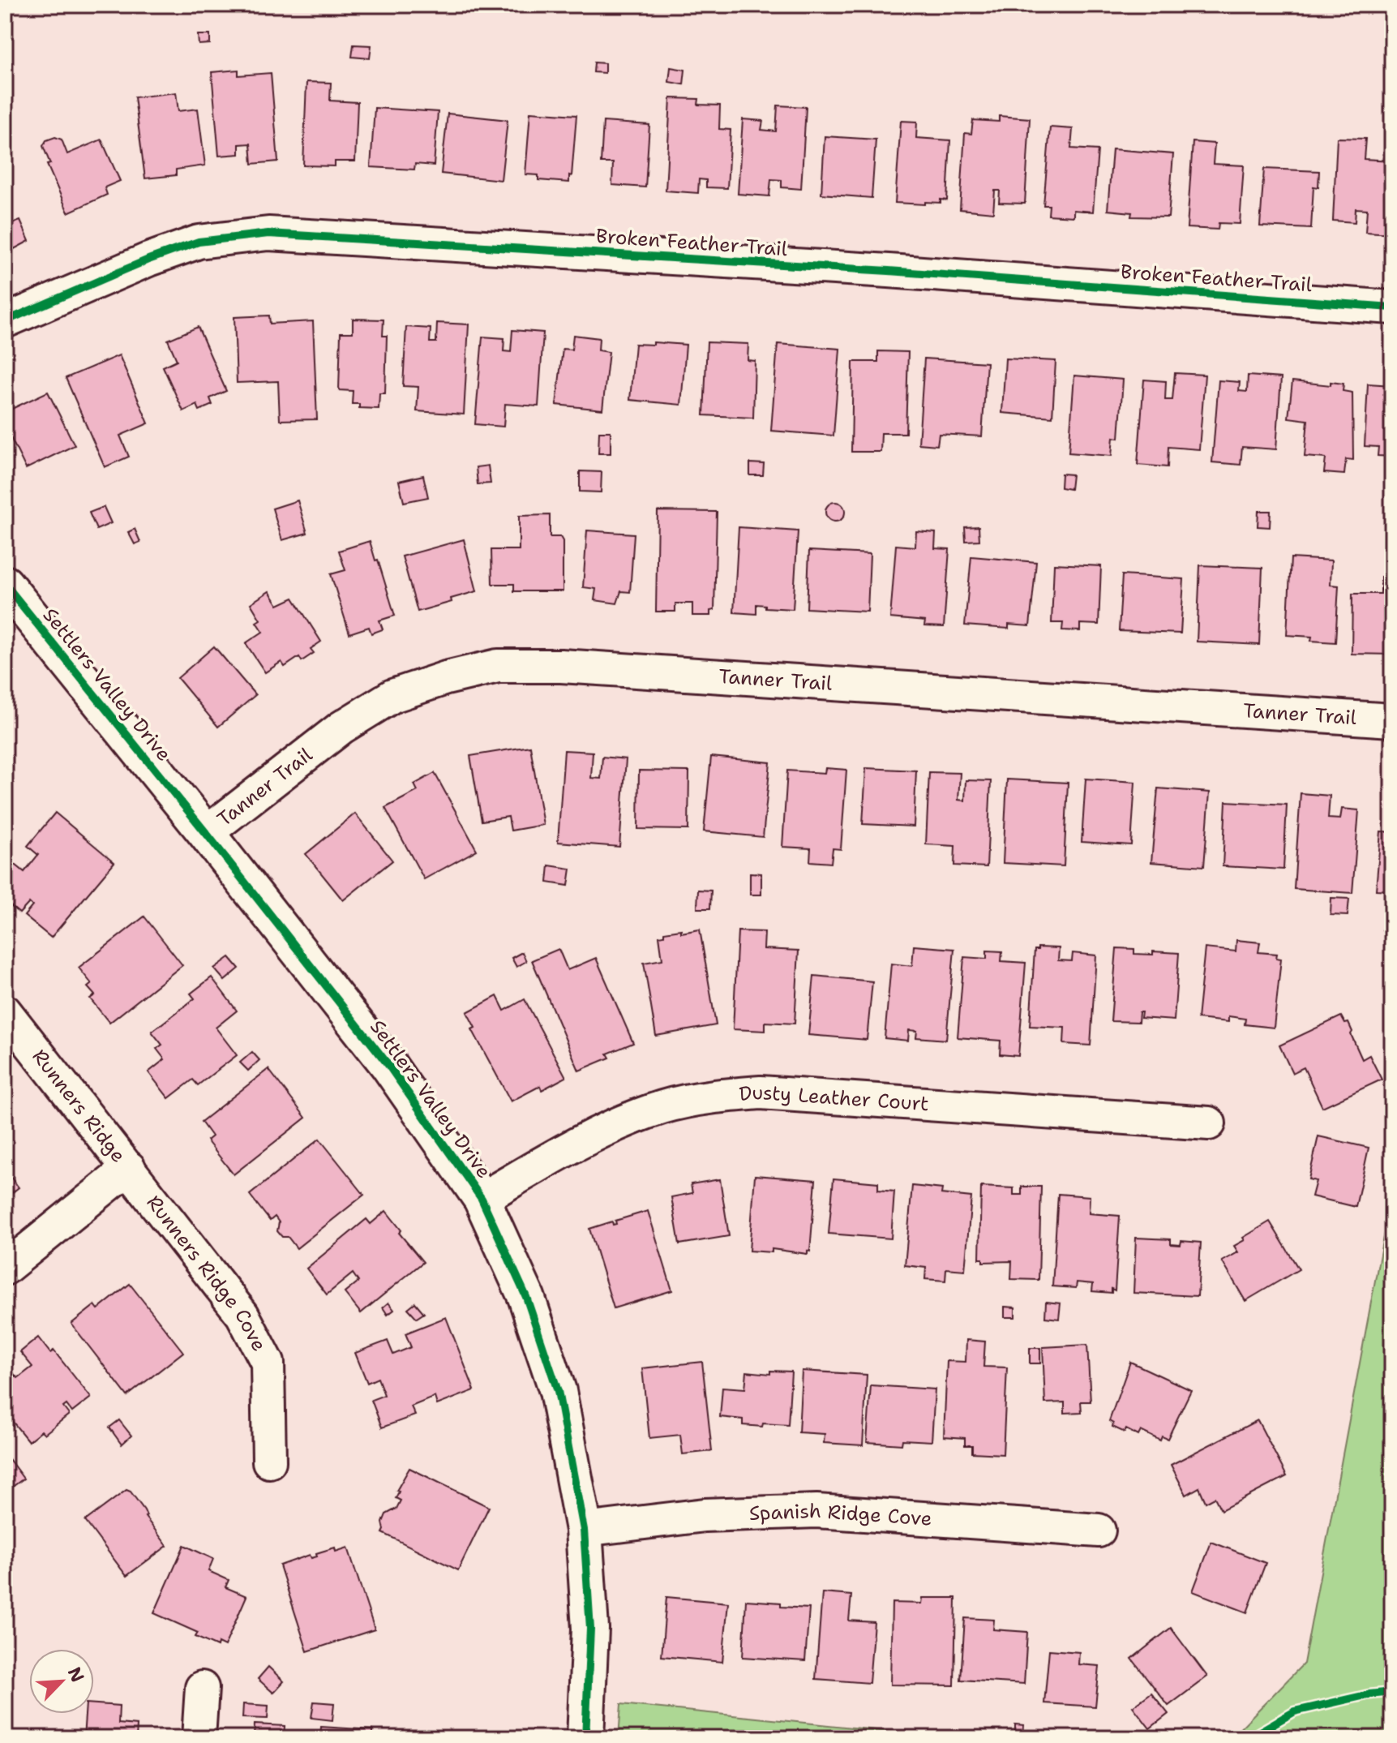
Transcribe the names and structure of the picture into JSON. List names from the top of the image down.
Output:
{
  "streets": {
    "street": [
      "Broken Feather Trail",
      "Tanner Trail",
      "Settlers Valley Drive",
      "Dusty Leather Court",
      "Runners Ridge",
      "Runners Ridge Cove",
      "Spanish Ridge Cove"
    ]
  },
  "crossings": [
    ["Tanner Trail", "Settlers Valley Drive"],
    ["Settlers Valley Drive", "Dusty Leather Court"],
    ["Settlers Valley Drive", "Spanish Ridge Cove"],
    ["Runners Ridge", "Runners Ridge Cove"]
  ],
  "north": "top right"
}
